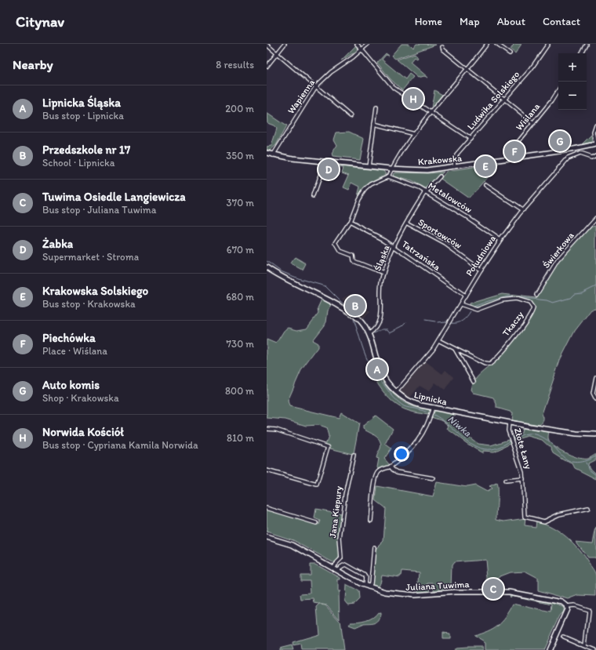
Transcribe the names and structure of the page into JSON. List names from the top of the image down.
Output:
{
  "streets": {
    "street": [
      "Wapienna",
      "Ludwika Solskiego",
      "Wiślana",
      "Krakowska",
      "Metalowców",
      "Sportowców",
      "Świerkowa",
      "Tatrzańska",
      "Południowa",
      "Śląska",
      "Tkaczy",
      "Lipnicka",
      "Złote Łany",
      "Jana Kiepury",
      "Juliana Tuwima"
    ]
  },
  "crossings": [
    ["Wapienna", "Krakowska"],
    ["Ludwika Solskiego", "Krakowska"],
    ["Wiślana", "Krakowska"],
    ["Metalowców", "Południowa"],
    ["Metalowców", "Śląska"],
    ["Sportowców", "Południowa"],
    ["Sportowców", "Śląska"],
    ["Tatrzańska", "Południowa"],
    ["Tatrzańska", "Śląska"],
    ["Południowa", "Tkaczy"],
    ["Południowa", "Lipnicka"],
    ["Śląska", "Lipnicka"],
    ["Lipnicka", "Złote Łany"],
    ["Jana Kiepury", "Juliana Tuwima"]
  ],
  "water": ["Niwka"],
  "page": {
    "header": "Citynav",
    "nav": [
      "Home",
      "Map",
      "About",
      "Contact"
    ],
    "heading": ["Nearby", "8 results"],
    "map_buttons": ["+", "−"],
    "list": [
      {
        "mark": "A",
        "name": "Lipnicka Śląska",
        "note": "Bus stop · Lipnicka",
        "value": "200 m"
      },
      {
        "mark": "B",
        "name": "Przedszkole nr 17",
        "note": "School · Lipnicka",
        "value": "350 m"
      },
      {
        "mark": "C",
        "name": "Tuwima Osiedle Langiewicza",
        "note": "Bus stop · Juliana Tuwima",
        "value": "370 m"
      },
      {
        "mark": "D",
        "name": "Żabka",
        "note": "Supermarket · Stroma",
        "value": "670 m"
      },
      {
        "mark": "E",
        "name": "Krakowska Solskiego",
        "note": "Bus stop · Krakowska",
        "value": "680 m"
      },
      {
        "mark": "F",
        "name": "Piechówka",
        "note": "Place · Wiślana",
        "value": "730 m"
      },
      {
        "mark": "G",
        "name": "Auto komis",
        "note": "Shop · Krakowska",
        "value": "800 m"
      },
      {
        "mark": "H",
        "name": "Norwida Kościół",
        "note": "Bus stop · Cypriana Kamila Norwida",
        "value": "810 m"
      }
    ],
    "pins": [
      "H",
      "G",
      "F",
      "E",
      "D",
      "B",
      "A",
      "C"
    ]
  }
}
